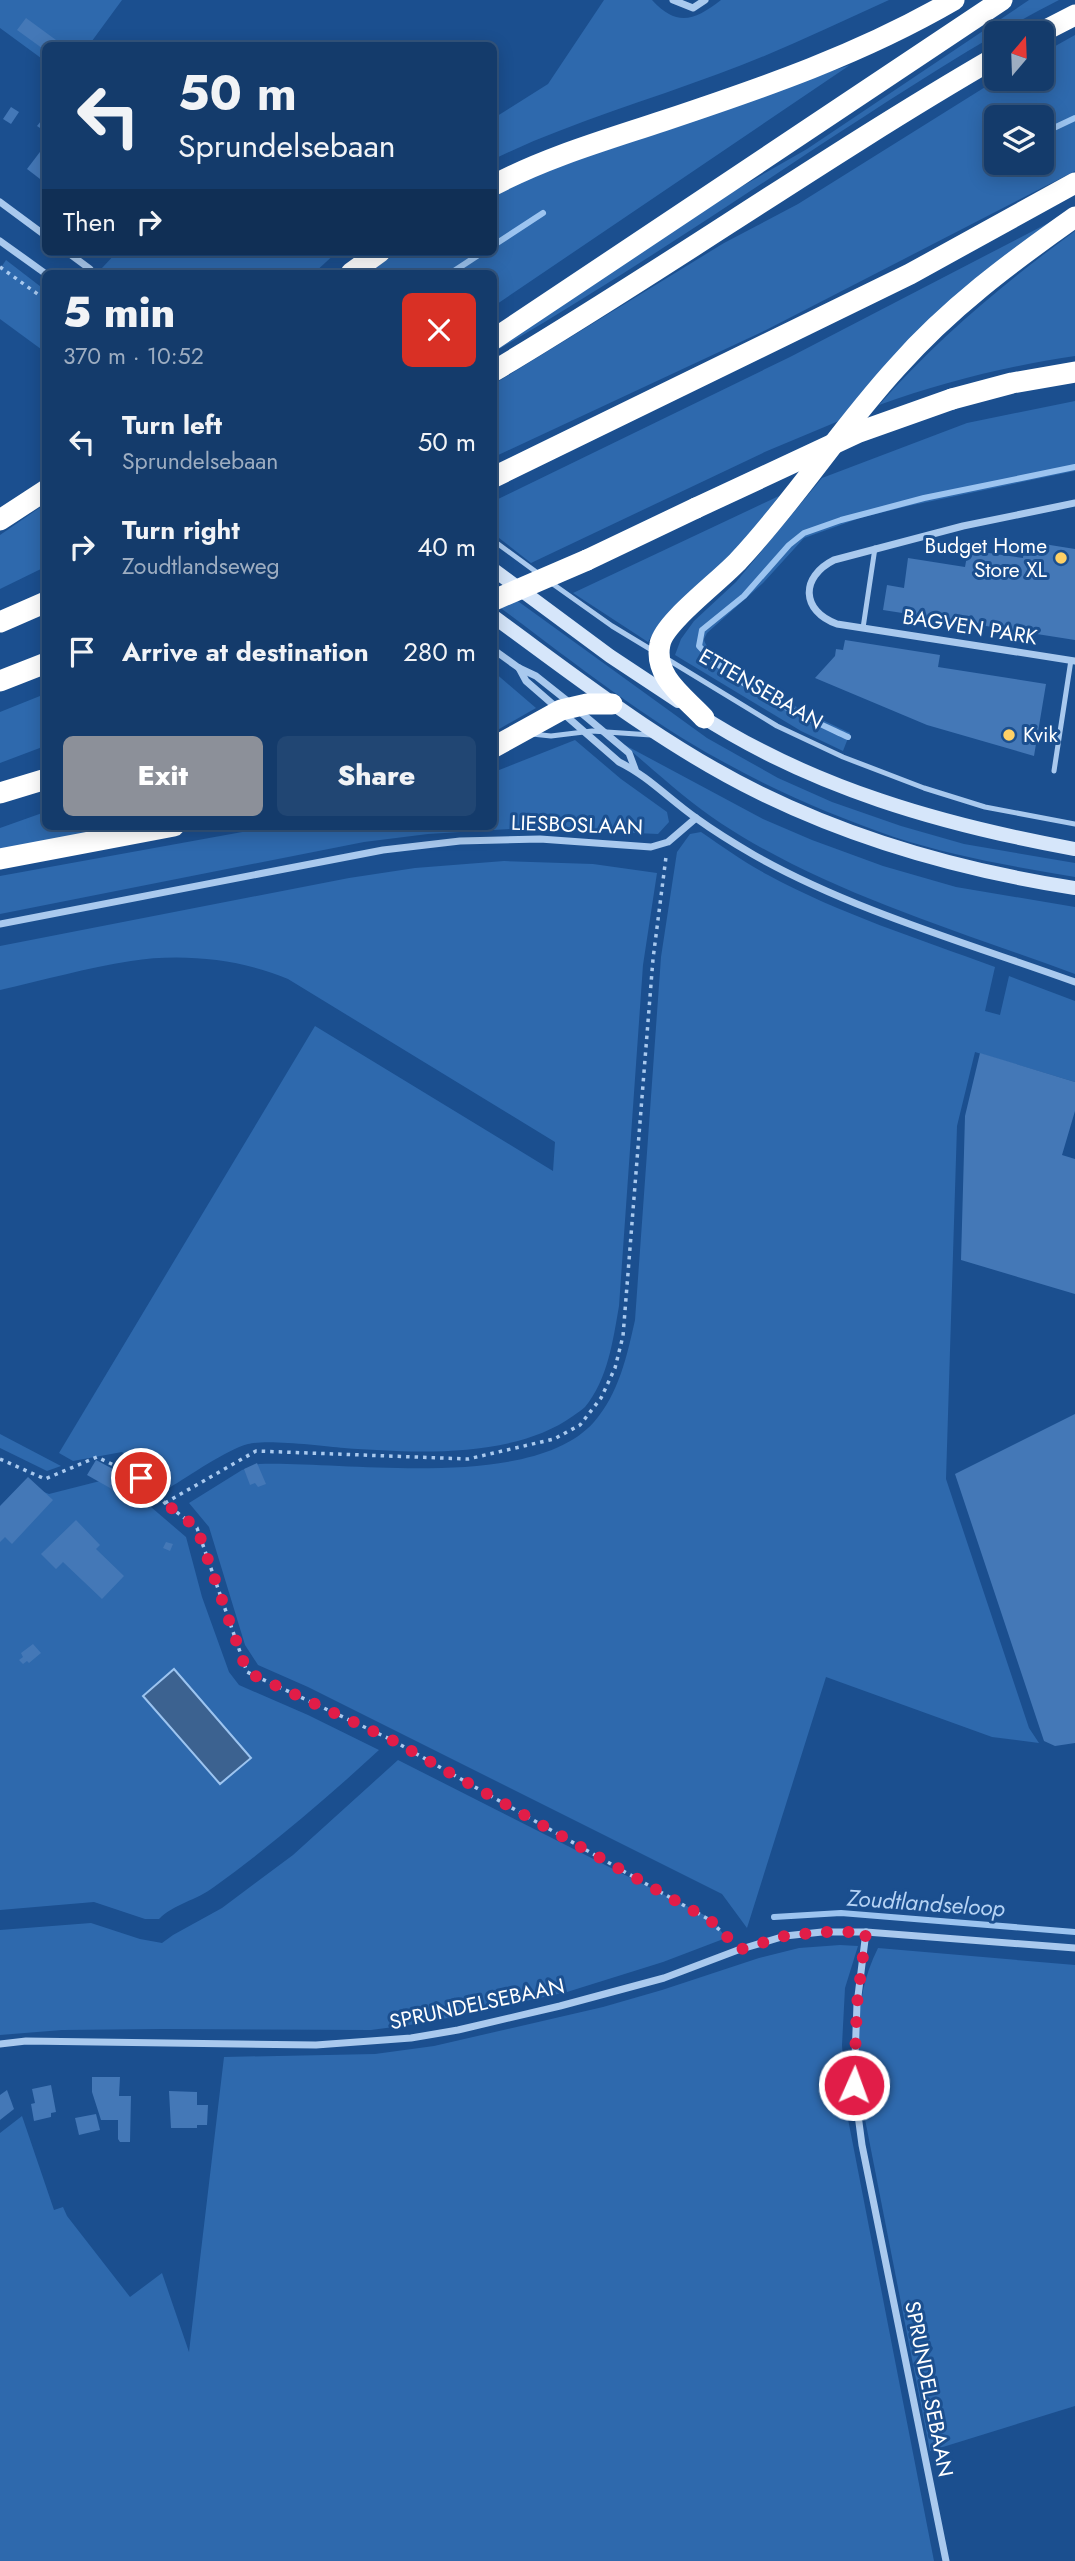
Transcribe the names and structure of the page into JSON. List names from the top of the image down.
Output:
{
  "streets": {
    "street": ["BAGVEN PARK", "LIESBOSLAAN", "SPRUNDELSEBAAN"],
    "lane": ["ETTENSEBAAN"]
  },
  "water": ["Zoudtlandseloop"],
  "places": ["Budget Home Store XL", "Kvik"],
  "north": "top",
  "page": {
    "turn": ["50 m", "Sprundelsebaan"],
    "then": "Then",
    "heading": ["5 min", "370 m · 10:52"],
    "list": [
      {
        "name": "Turn left",
        "note": "Sprundelsebaan",
        "value": "50 m"
      },
      {
        "name": "Turn right",
        "note": "Zoudtlandseweg",
        "value": "40 m"
      },
      {
        "name": "Arrive at destination",
        "value": "280 m"
      }
    ],
    "buttons": ["Exit", "Share"]
  }
}
